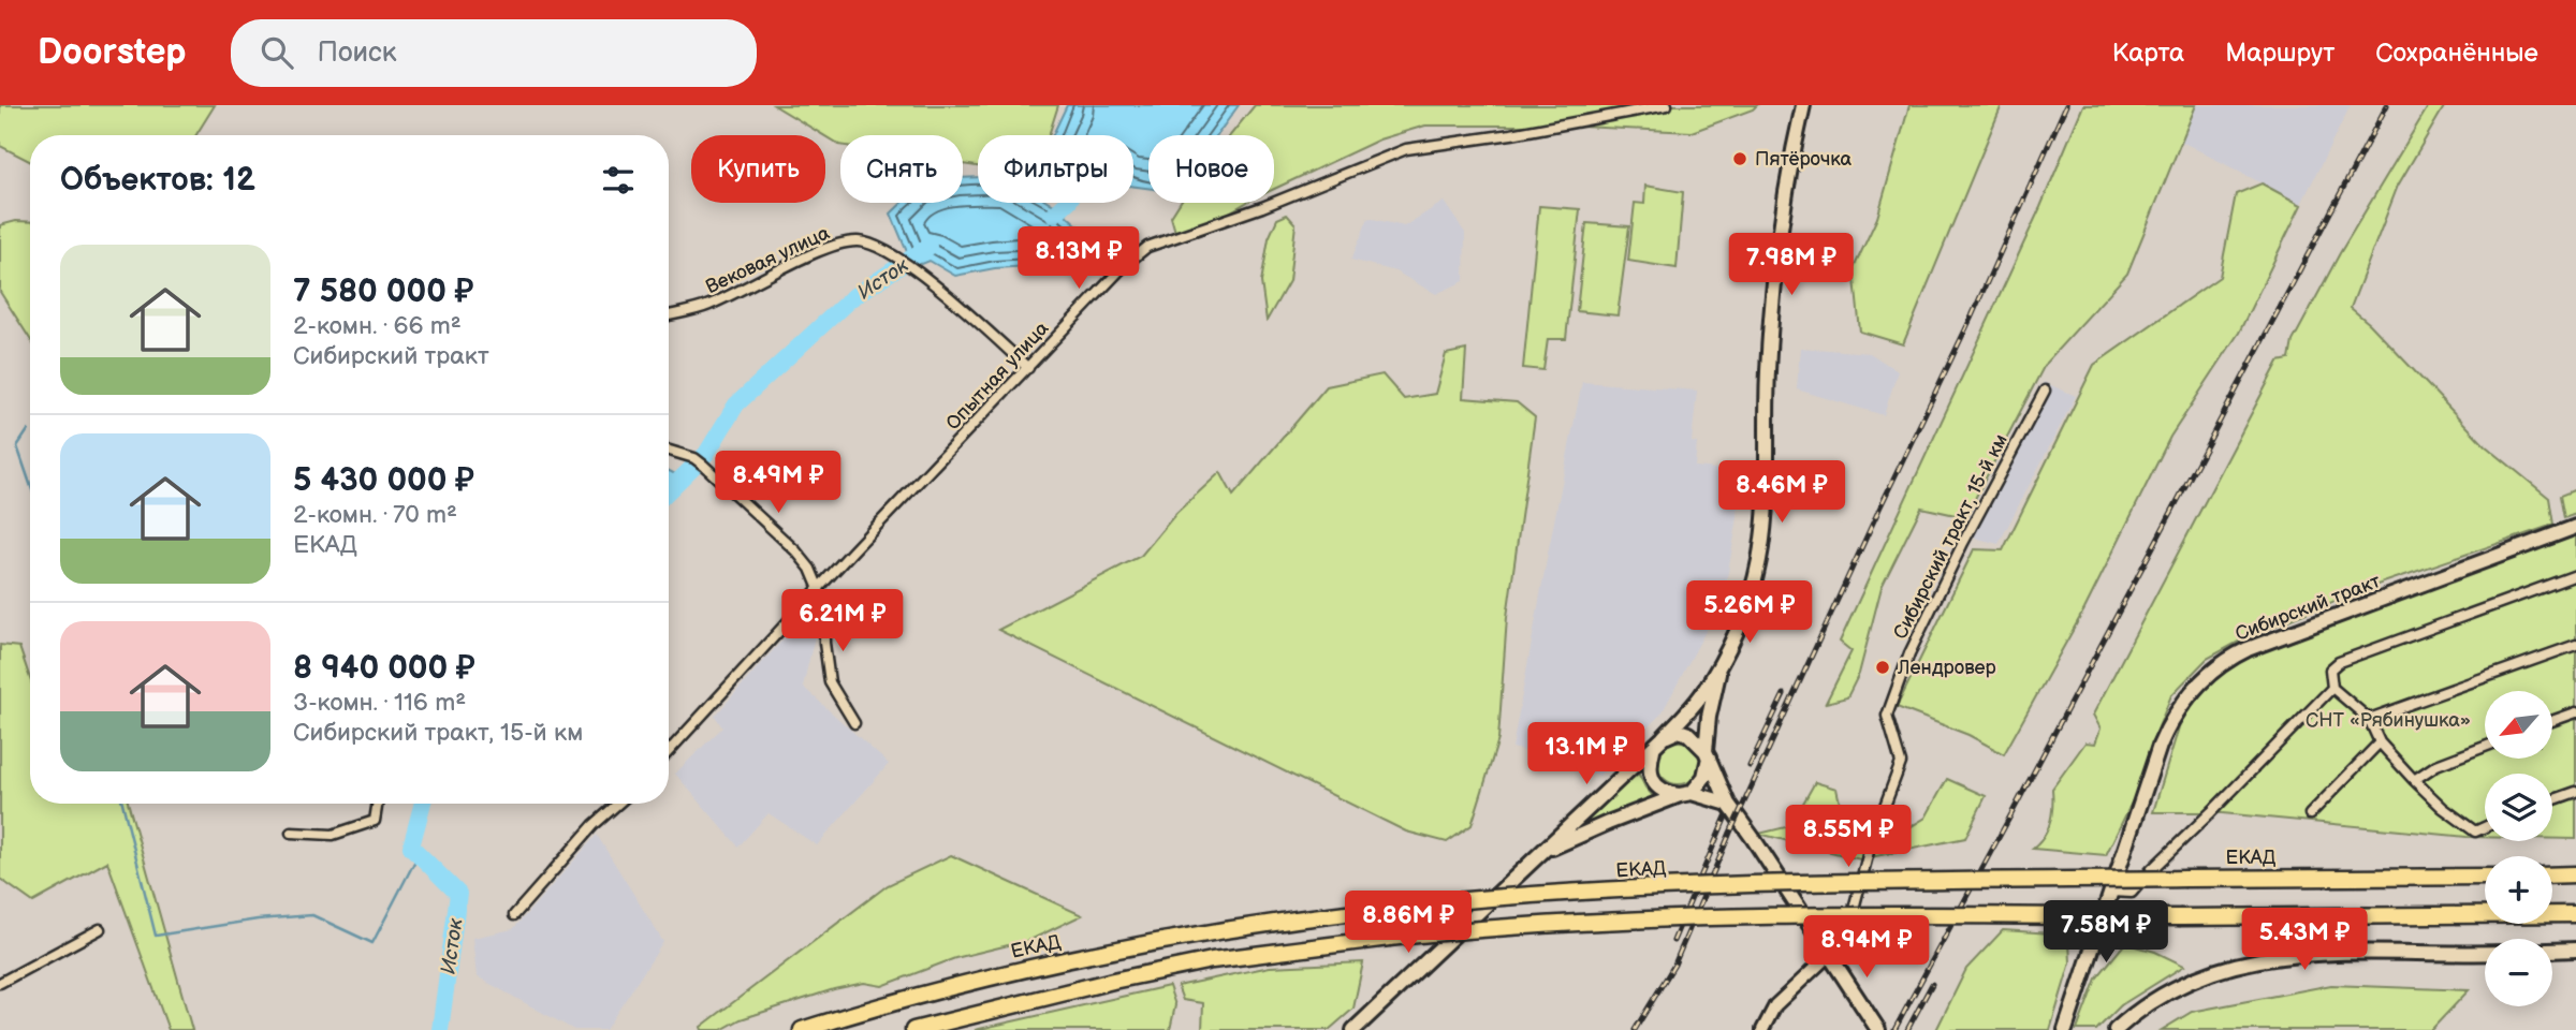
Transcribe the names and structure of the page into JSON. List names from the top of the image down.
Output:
{
  "streets": {
    "highway": ["ЕКАД"],
    "main road": ["Сибирский тракт"],
    "street": ["Вековая улица", "Опытная улица", "Сибирский тракт, 15-й км"]
  },
  "crossings": [
    ["Вековая улица", "Опытная улица"]
  ],
  "water": ["Исток"],
  "parks": ["СНТ «Рябинушка»"],
  "places": ["Пятёрочка", "Лендровер"],
  "north": "bottom left",
  "page": {
    "header": "Doorstep",
    "search": "Поиск",
    "nav": ["Карта", "Маршрут", "Сохранённые"],
    "chip": [
      "Купить",
      "Снять",
      "Фильтры",
      "Новое"
    ],
    "heading": "Объектов: 12",
    "list": [
      {
        "name": "7 580 000 ₽",
        "note": "2-комн. · 66 m² · Сибирский тракт"
      },
      {
        "name": "5 430 000 ₽",
        "note": "2-комн. · 70 m² · ЕКАД"
      },
      {
        "name": "8 940 000 ₽",
        "note": "3-комн. · 116 m² · Сибирский тракт, 15-й км"
      }
    ],
    "price": [
      "8.13M ₽",
      "7.98M ₽",
      "8.49M ₽",
      "8.46M ₽",
      "5.26M ₽",
      "6.21M ₽",
      "13.1M ₽",
      "8.55M ₽",
      "8.86M ₽",
      "7.58M ₽",
      "5.43M ₽",
      "8.94M ₽"
    ],
    "map_buttons": ["+", "−"]
  }
}
